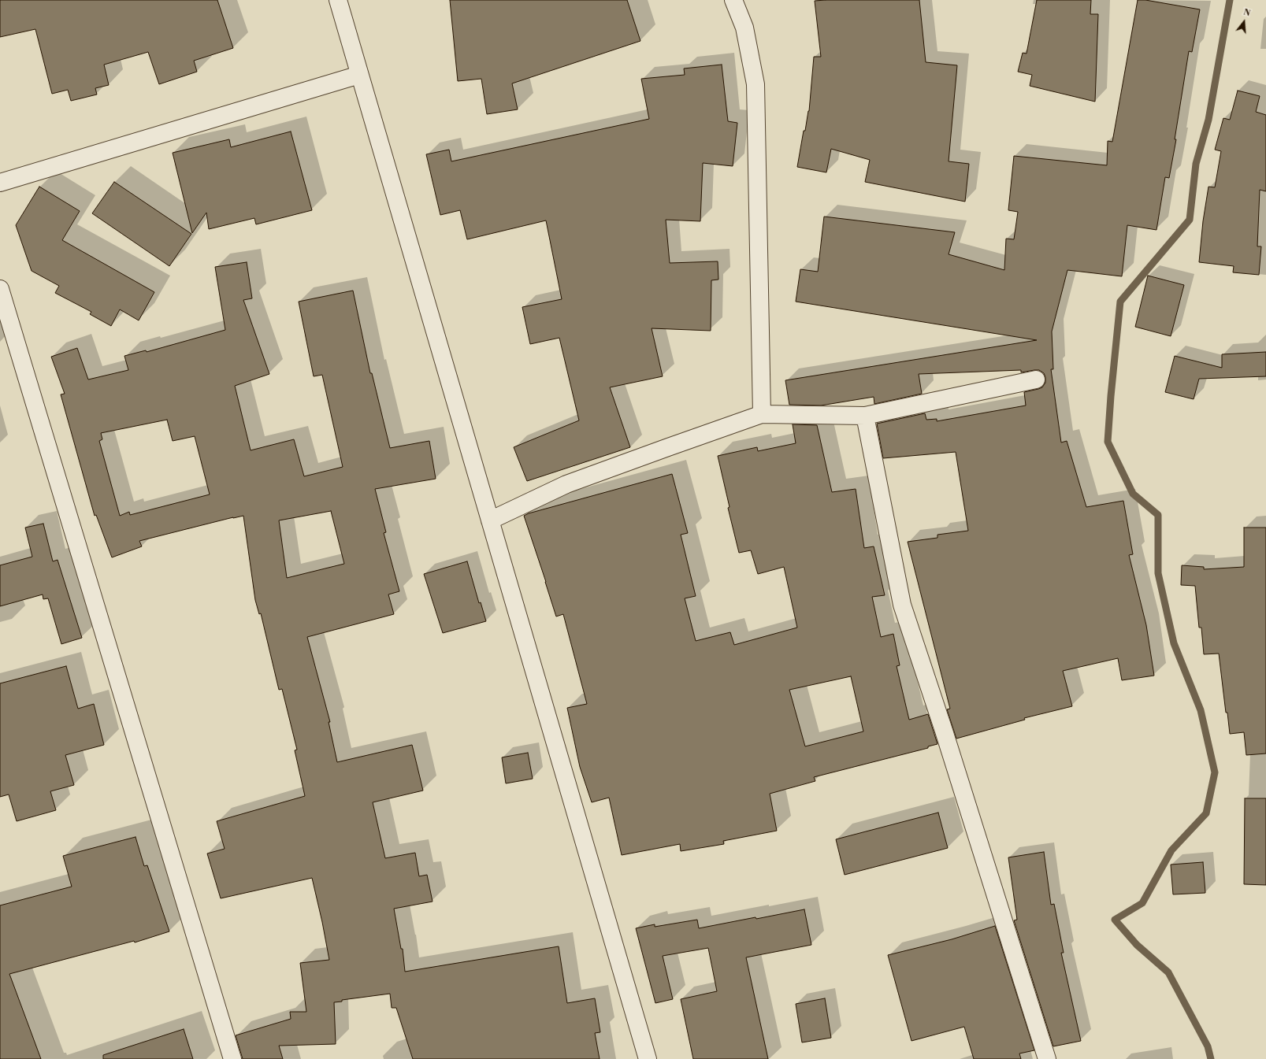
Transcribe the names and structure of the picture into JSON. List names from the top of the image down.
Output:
{
  "north": "top"
}
